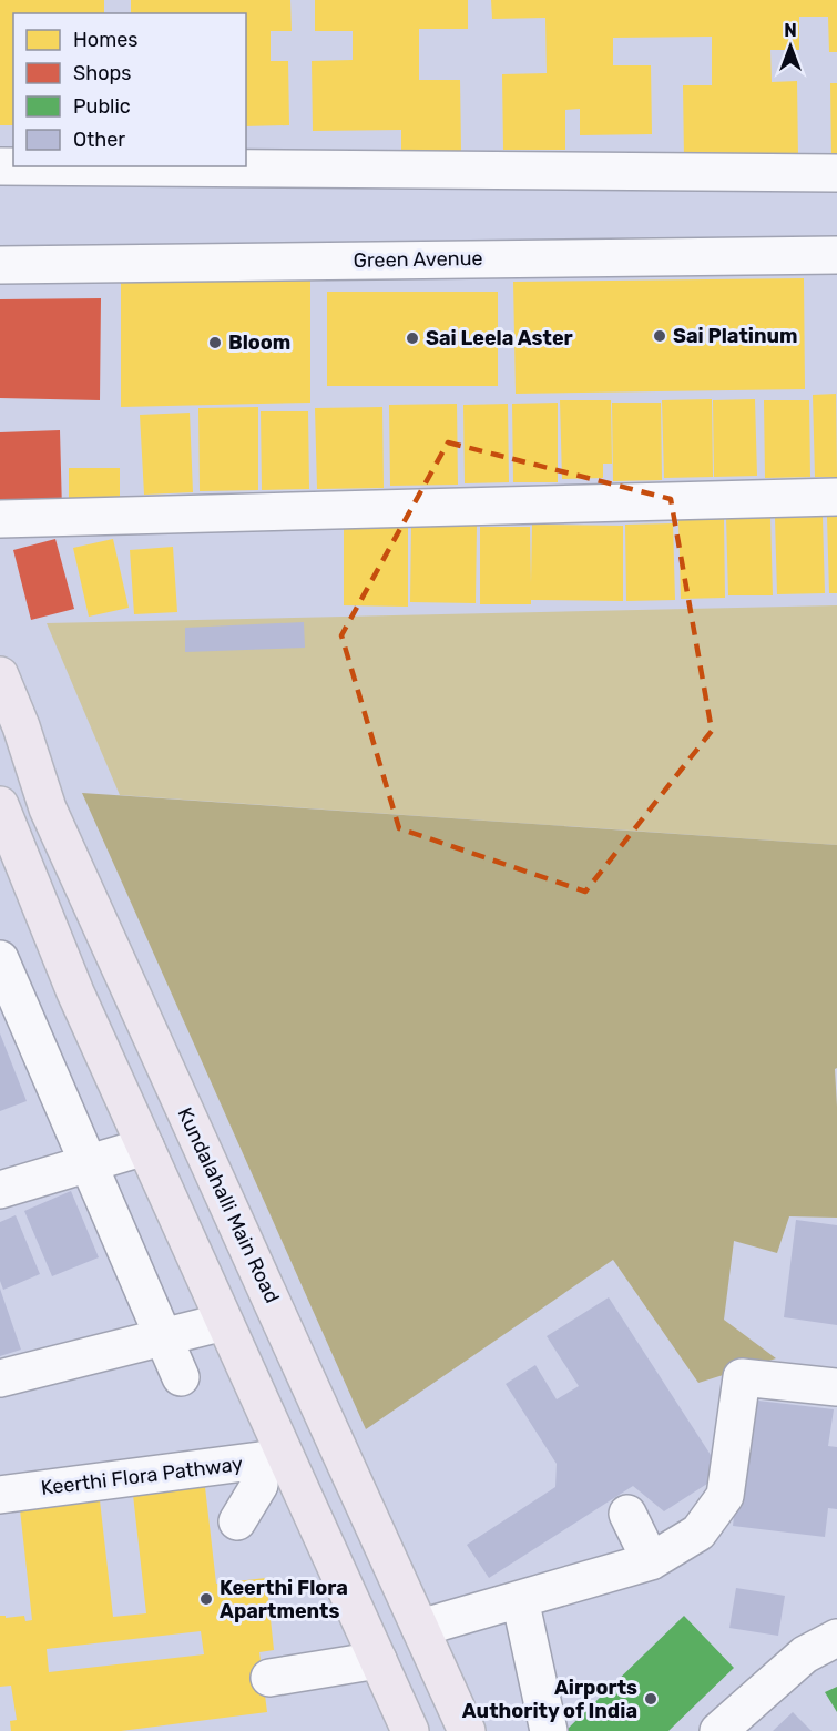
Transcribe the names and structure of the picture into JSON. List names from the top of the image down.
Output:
{
  "streets": {
    "main road": ["Kundalahalli Main Road"],
    "street": ["Green Avenue", "Keerthi Flora Pathway"]
  },
  "places": [
    "Sai Platinum",
    "Sai Leela Aster",
    "Bloom",
    "Keerthi Flora Apartments",
    "Airports Authority of India"
  ],
  "legend": [
    "Homes",
    "Shops",
    "Public",
    "Other"
  ],
  "north": "top"
}
